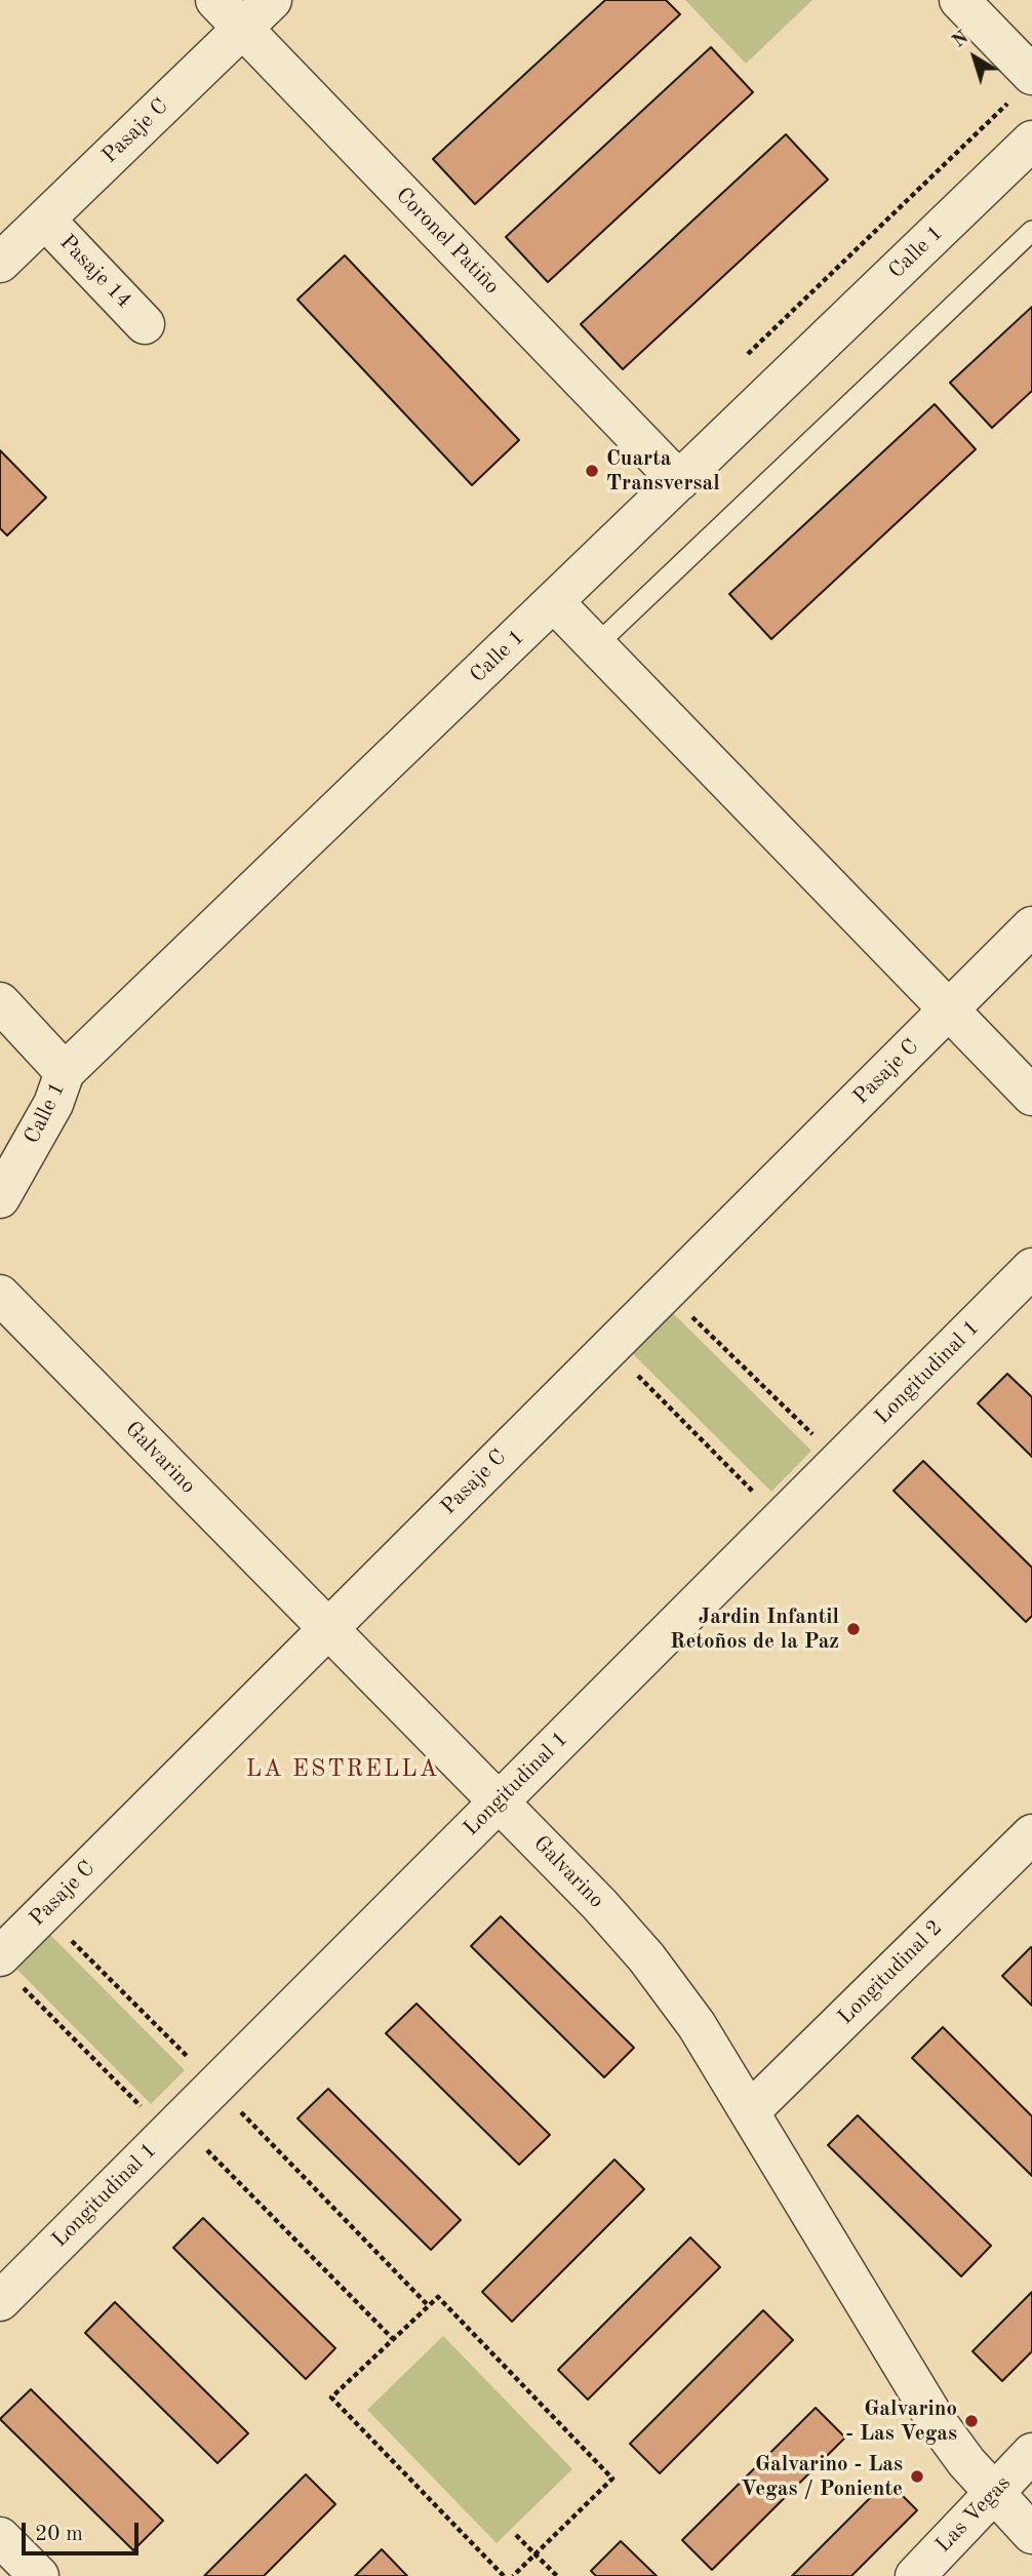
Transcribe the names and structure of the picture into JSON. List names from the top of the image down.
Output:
{
  "streets": {
    "street": [
      "Pasaje C",
      "Coronel Patiño",
      "Calle 1",
      "Pasaje 14",
      "Longitudinal 1",
      "Galvarino",
      "Longitudinal 2",
      "Las Vegas"
    ]
  },
  "crossings": [
    ["Pasaje C", "Coronel Patiño"],
    ["Pasaje C", "Pasaje 14"],
    ["Pasaje C", "Galvarino"],
    ["Coronel Patiño", "Calle 1"],
    ["Longitudinal 1", "Galvarino"],
    ["Galvarino", "Longitudinal 2"],
    ["Galvarino", "Las Vegas"]
  ],
  "districts": ["LA ESTRELLA"],
  "places": [
    "Cuarta Transversal",
    "Jardin Infantil Retoños de la Paz",
    "Galvarino - Las Vegas",
    "Galvarino - Las Vegas / Poniente"
  ],
  "scale_bar": "20 m",
  "north": "top left"
}
